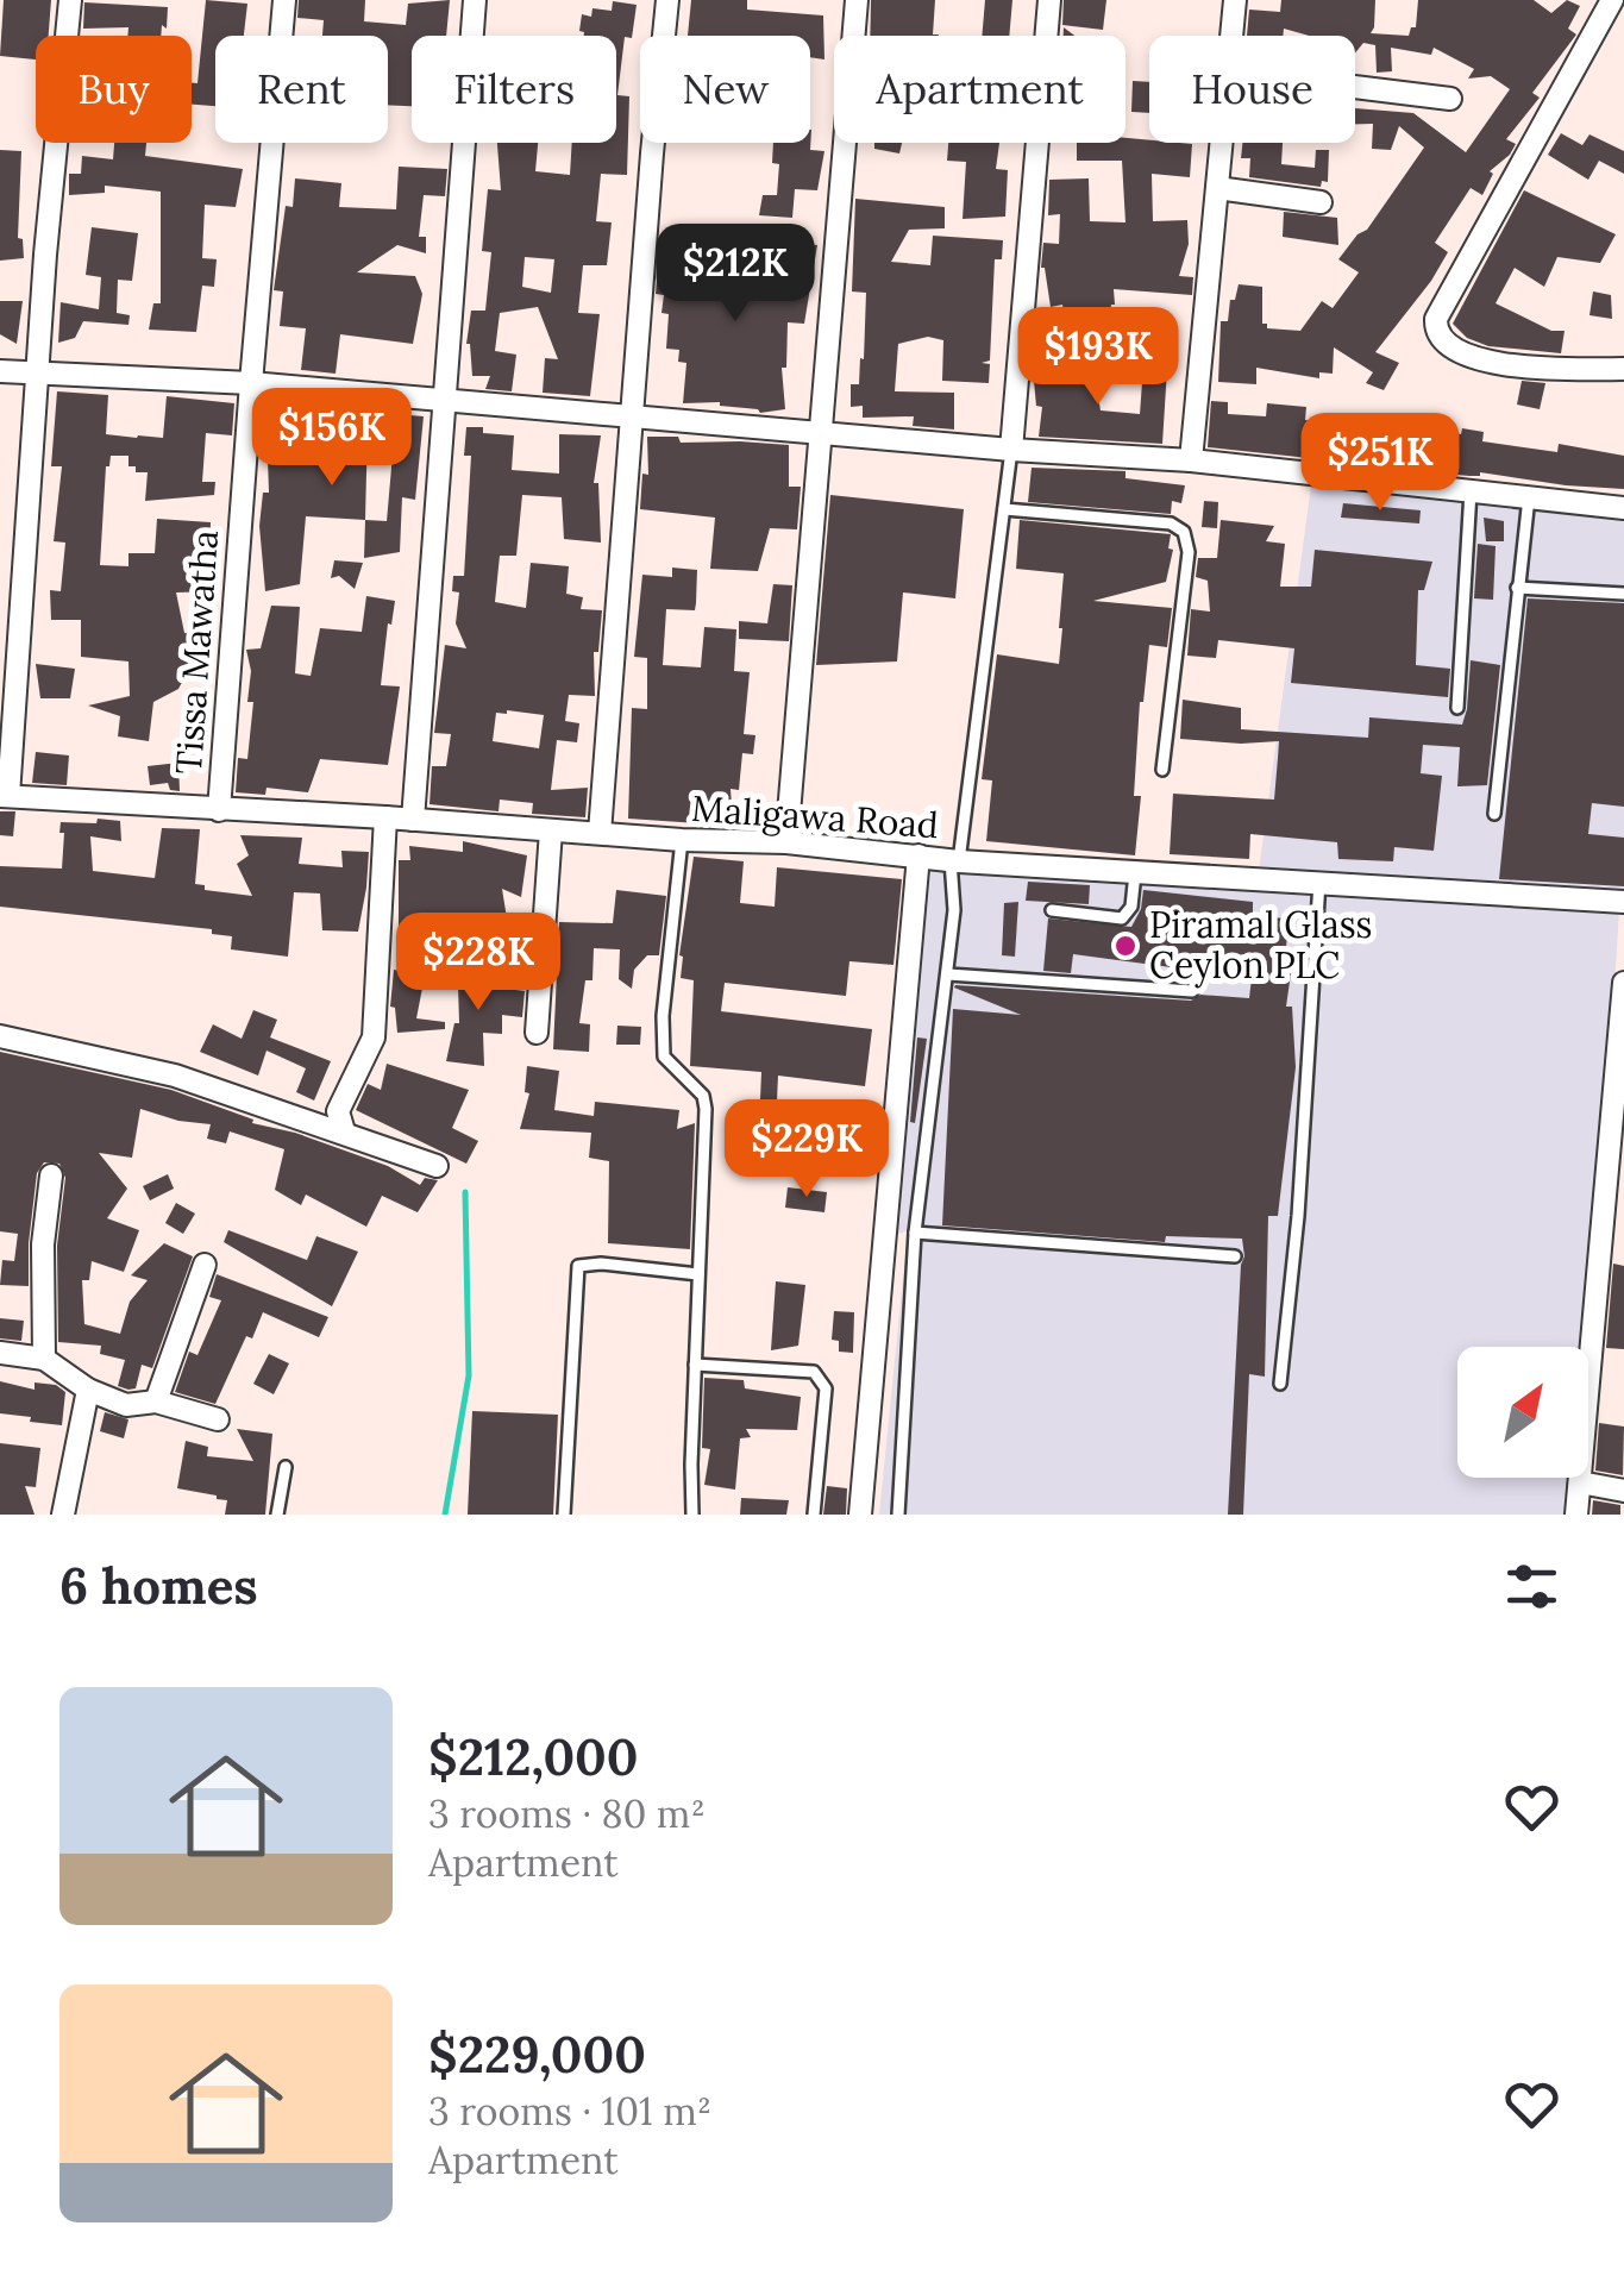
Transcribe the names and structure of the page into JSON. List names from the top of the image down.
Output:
{
  "streets": {
    "street": ["Tissa Mawatha", "Maligawa Road"]
  },
  "crossings": [
    ["Tissa Mawatha", "Maligawa Road"]
  ],
  "places": ["Piramal Glass Ceylon PLC"],
  "north": "top right",
  "page": {
    "chip": [
      "Buy",
      "Rent",
      "Filters",
      "New",
      "Apartment",
      "House"
    ],
    "price": [
      "$212K",
      "$193K",
      "$156K",
      "$251K",
      "$228K",
      "$229K"
    ],
    "heading": "6 homes",
    "list": [
      {
        "name": "$212,000",
        "note": "3 rooms · 80 m² · Apartment"
      },
      {
        "name": "$229,000",
        "note": "3 rooms · 101 m² · Apartment"
      }
    ]
  }
}
